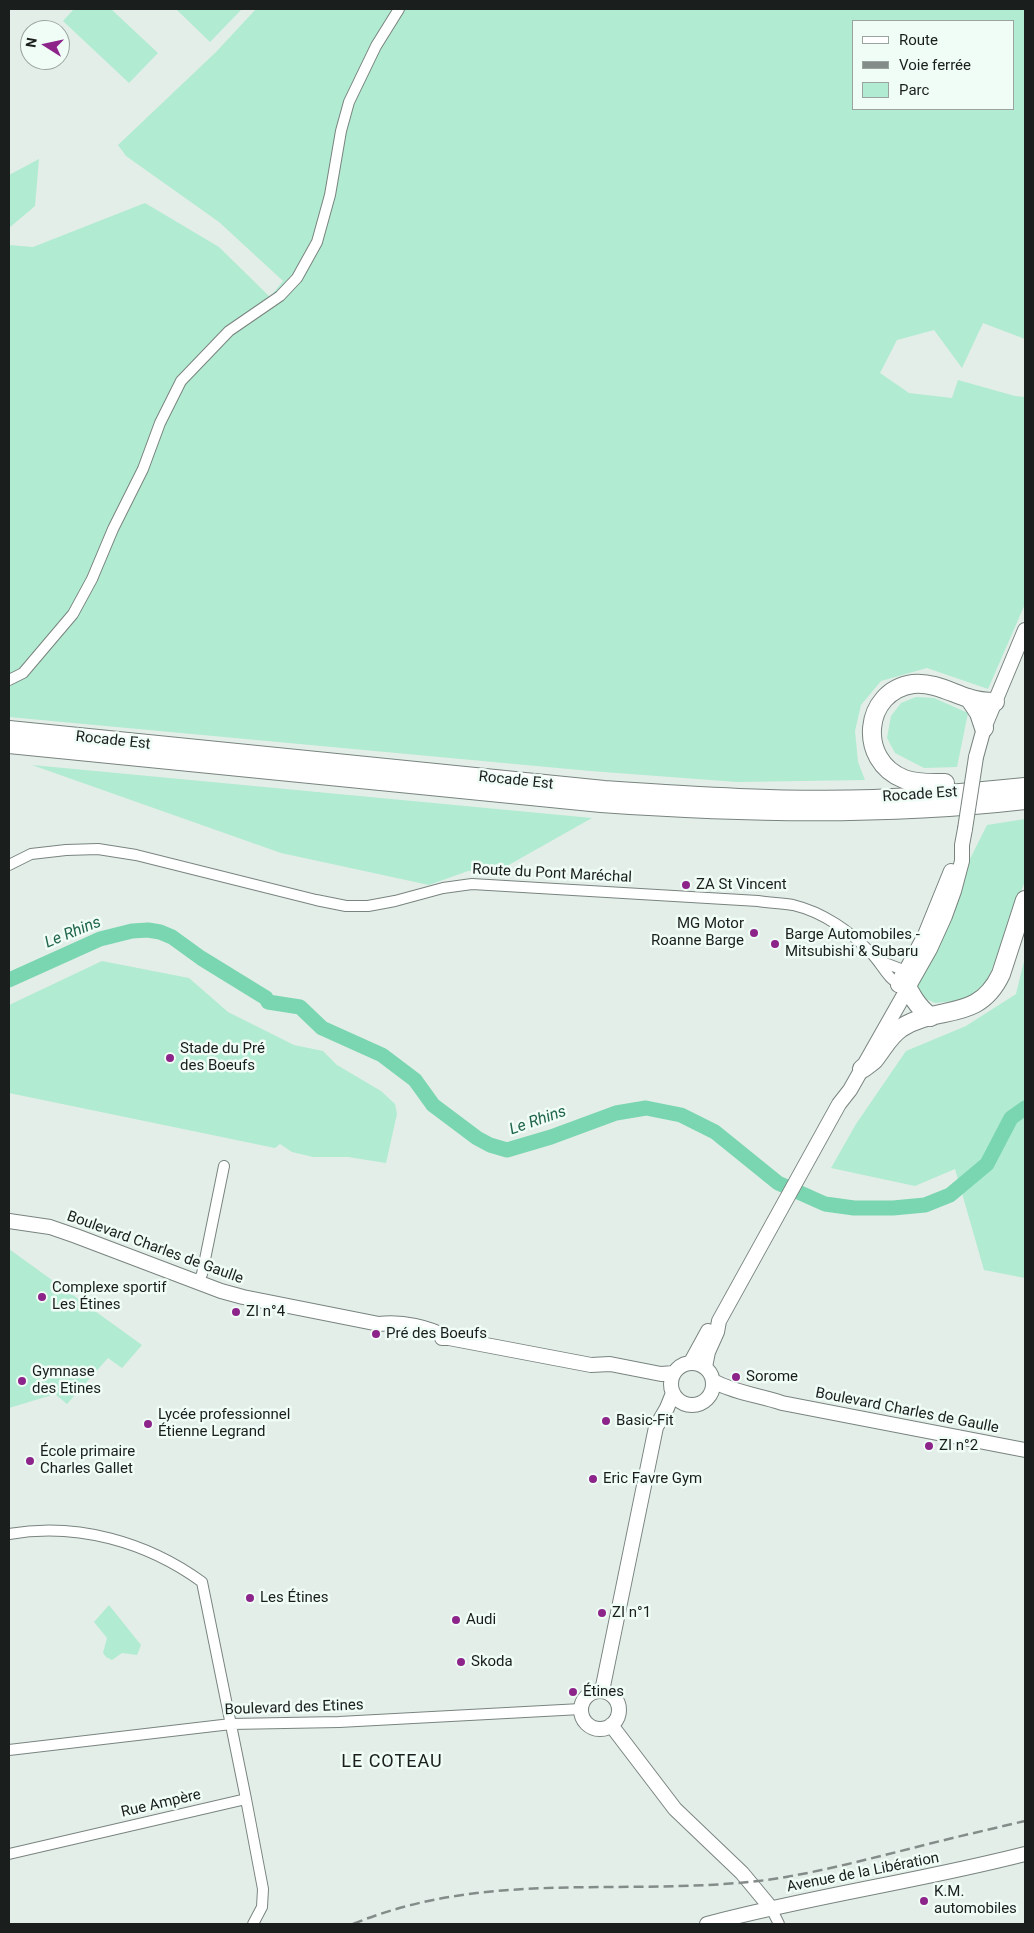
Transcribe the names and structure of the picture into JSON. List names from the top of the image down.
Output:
{
  "streets": {
    "highway": ["Rocade Est"],
    "street": [
      "Route du Pont Maréchal",
      "Boulevard Charles de Gaulle",
      "Boulevard des Etines",
      "Rue Ampère",
      "Avenue de la Libération"
    ]
  },
  "districts": ["LE COTEAU"],
  "water": ["Le Rhins"],
  "places": [
    "ZA St Vincent",
    "MG Motor Roanne Barge",
    "Barge Automobiles - Mitsubishi & Subaru",
    "Stade du Pré des Boeufs",
    "Complexe sportif Les Étines",
    "ZI n°4",
    "Pré des Boeufs",
    "Sorome",
    "Gymnase des Etines",
    "Basic-Fit",
    "Lycée professionnel Étienne Legrand",
    "ZI n°2",
    "École primaire Charles Gallet",
    "Eric Favre Gym",
    "Les Étines",
    "ZI n°1",
    "Audi",
    "Skoda",
    "Étines",
    "K.M. automobiles"
  ],
  "legend": ["Route", "Voie ferrée", "Parc"],
  "north": "left"
}
